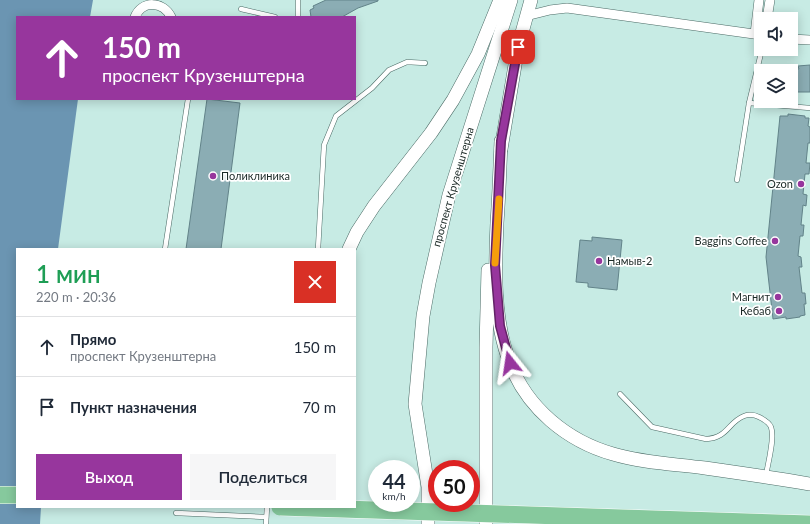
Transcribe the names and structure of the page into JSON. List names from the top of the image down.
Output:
{
  "streets": {
    "main road": ["проспект Крузенштерна"]
  },
  "places": [
    "Поликлиника",
    "Ozon",
    "Baggins Coffee",
    "Намыв-2",
    "Магнит",
    "Кебаб"
  ],
  "page": {
    "turn": ["150 m", "проспект Крузенштерна"],
    "heading": ["1 мин", "220 m · 20:36"],
    "list": [
      {
        "name": "Прямо",
        "note": "проспект Крузенштерна",
        "value": "150 m"
      },
      {
        "name": "Пункт назначения",
        "value": "70 m"
      }
    ],
    "buttons": ["Выход", "Поделиться"],
    "speed": "44 km/h",
    "limit": "50"
  }
}
